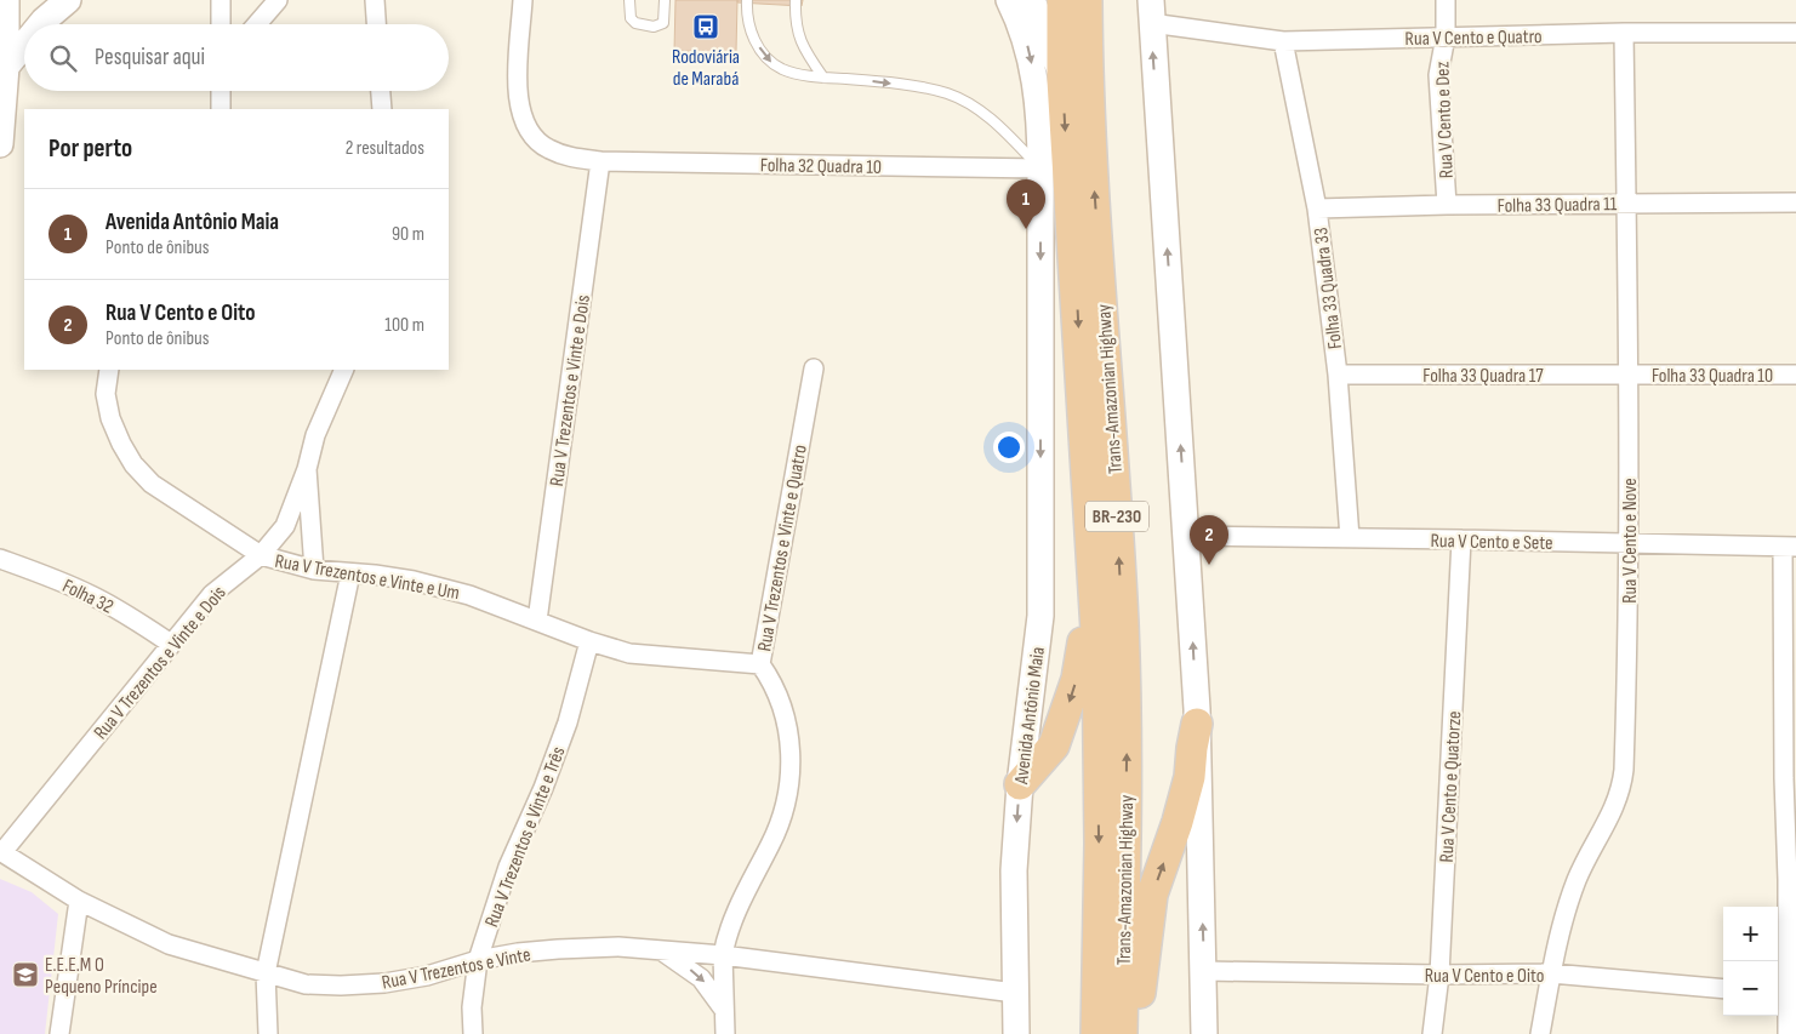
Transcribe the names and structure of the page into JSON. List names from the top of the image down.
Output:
{
  "streets": {
    "highway": ["Trans-Amazonian Highway", "BR-230"],
    "main road": ["Avenida Antônio Maia"],
    "street": [
      "Rua V Cento e Quatro",
      "Rua V Cento e Dez",
      "Folha 32 Quadra 10",
      "Folha 33 Quadra 11",
      "Folha 33 Quadra 33",
      "Folha 33 Quadra 17",
      "Folha 33 Quadra 10",
      "Rua V Trezentos e Vinte e Dois",
      "Rua V Cento e Sete",
      "Rua V Cento e Nove",
      "Rua V Trezentos e Vinte e Quatro",
      "Rua V Trezentos e Vinte e Um",
      "Folha 32",
      "Rua V Cento e Quatorze",
      "Rua V Trezentos e Vinte e Três",
      "Rua V Trezentos e Vinte",
      "Rua V Cento e Oito"
    ]
  },
  "crossings": [
    ["Rua V Cento e Quatro", "Rua V Cento e Dez"],
    ["Rua V Cento e Quatro", "Folha 33 Quadra 33"],
    ["Rua V Cento e Quatro", "Rua V Cento e Nove"],
    ["Rua V Cento e Dez", "Folha 33 Quadra 11"],
    ["Folha 32 Quadra 10", "Rua V Trezentos e Vinte e Dois"],
    ["Folha 32 Quadra 10", "Avenida Antônio Maia"],
    ["Folha 33 Quadra 11", "Folha 33 Quadra 33"],
    ["Folha 33 Quadra 11", "Rua V Cento e Nove"],
    ["Folha 33 Quadra 33", "Folha 33 Quadra 17"],
    ["Folha 33 Quadra 33", "Rua V Cento e Sete"],
    ["Folha 33 Quadra 17", "Folha 33 Quadra 10"],
    ["Folha 33 Quadra 17", "Rua V Cento e Nove"],
    ["Folha 33 Quadra 10", "Rua V Cento e Nove"],
    ["Rua V Trezentos e Vinte e Dois", "Rua V Trezentos e Vinte e Um"],
    ["Rua V Trezentos e Vinte e Dois", "Folha 32"],
    ["Rua V Trezentos e Vinte e Dois", "Rua V Trezentos e Vinte"],
    ["Rua V Cento e Sete", "Rua V Cento e Nove"],
    ["Rua V Cento e Sete", "Rua V Cento e Quatorze"],
    ["Rua V Cento e Nove", "Rua V Cento e Oito"],
    ["Rua V Trezentos e Vinte e Quatro", "Rua V Trezentos e Vinte e Um"],
    ["Rua V Trezentos e Vinte e Quatro", "Rua V Trezentos e Vinte"],
    ["Rua V Trezentos e Vinte e Um", "Rua V Trezentos e Vinte e Três"],
    ["Avenida Antônio Maia", "Rua V Trezentos e Vinte"],
    ["Rua V Cento e Quatorze", "Rua V Cento e Oito"],
    ["Rua V Trezentos e Vinte e Três", "Rua V Trezentos e Vinte"]
  ],
  "places": {
    "bus stop": ["Rodoviária de Marabá"],
    "school or university": ["E.E.E.M O Pequeno Príncipe"]
  },
  "page": {
    "search": "Pesquisar aqui",
    "heading": ["Por perto", "2 resultados"],
    "pins": ["1", "2"],
    "list": [
      {
        "mark": "1",
        "name": "Avenida Antônio Maia",
        "note": "Ponto de ônibus",
        "value": "90 m"
      },
      {
        "mark": "2",
        "name": "Rua V Cento e Oito",
        "note": "Ponto de ônibus",
        "value": "100 m"
      }
    ],
    "map_buttons": ["+", "−"]
  }
}
